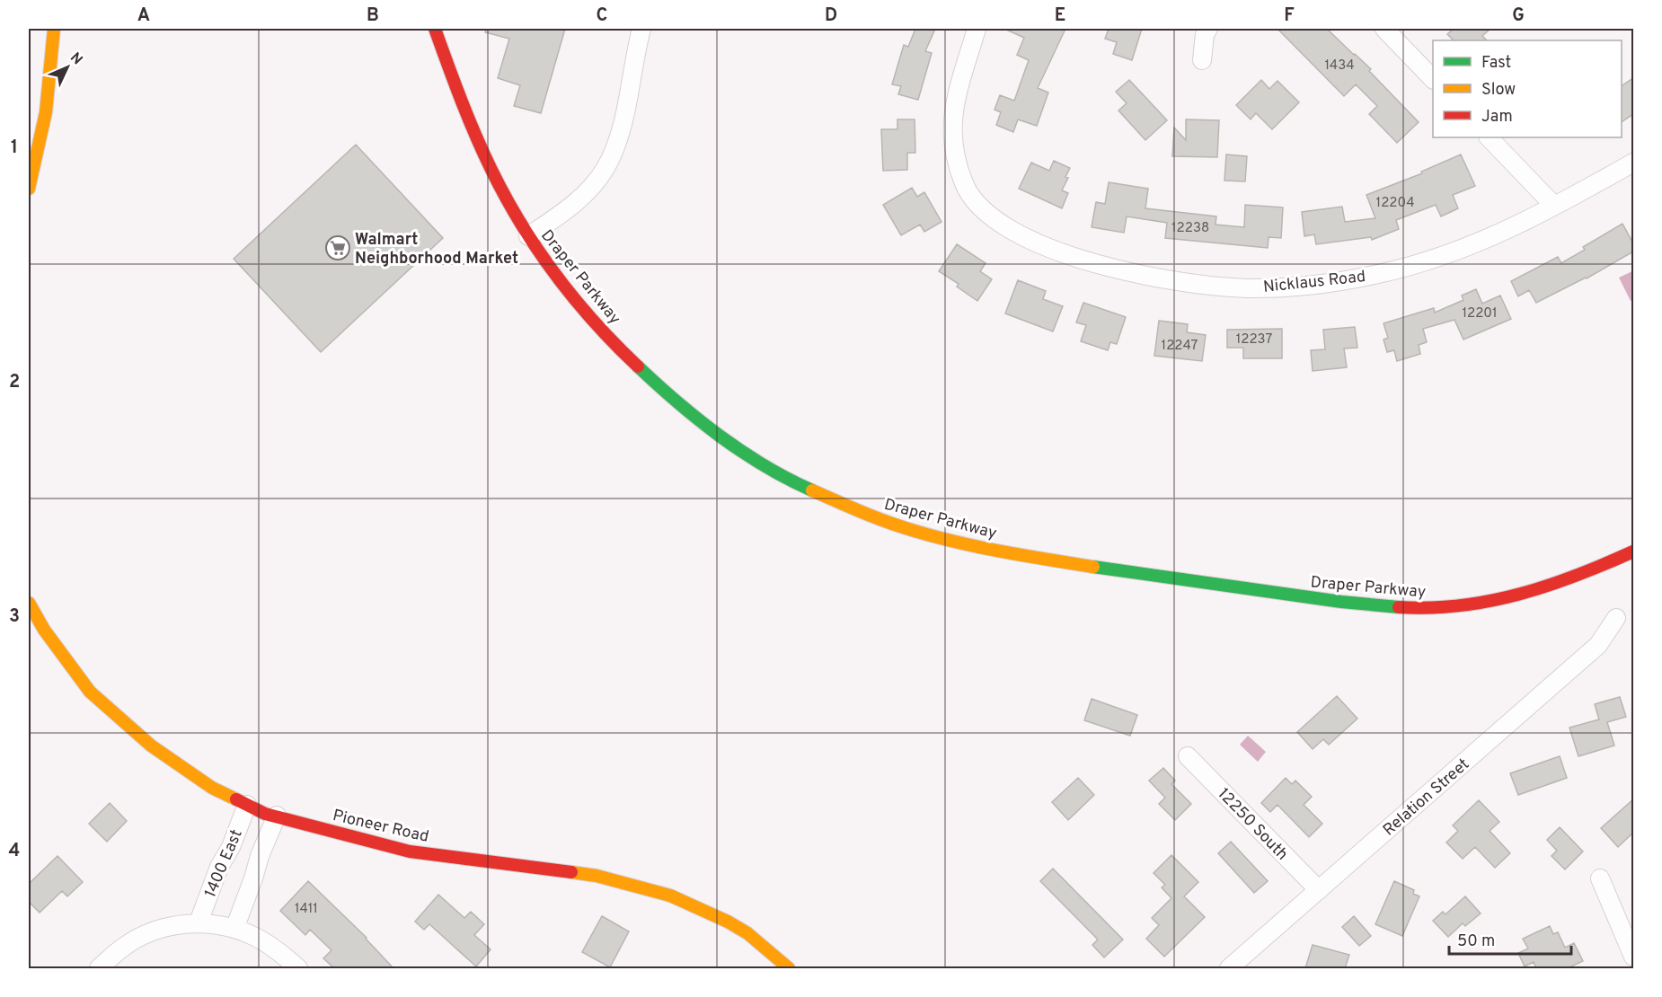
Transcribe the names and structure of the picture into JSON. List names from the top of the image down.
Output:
{
  "streets": {
    "main road": ["Draper Parkway", "Pioneer Road"],
    "street": [
      "Nicklaus Road",
      "Relation Street",
      "12250 South",
      "1400 East"
    ]
  },
  "crossings": [
    ["Relation Street", "12250 South"],
    ["Pioneer Road", "1400 East"]
  ],
  "places": {
    "supermarket": ["Walmart Neighborhood Market"]
  },
  "house_numbers": [
    "1434",
    "12204",
    "12238",
    "12201",
    "12237",
    "12247",
    "1411"
  ],
  "legend": ["Fast", "Slow", "Jam"],
  "scale_bar": "50 m",
  "north": "top right",
  "grid": {
    "columns": [
      "A",
      "B",
      "C",
      "D",
      "E",
      "F",
      "G"
    ],
    "rows": [
      "1",
      "2",
      "3",
      "4"
    ]
  }
}
